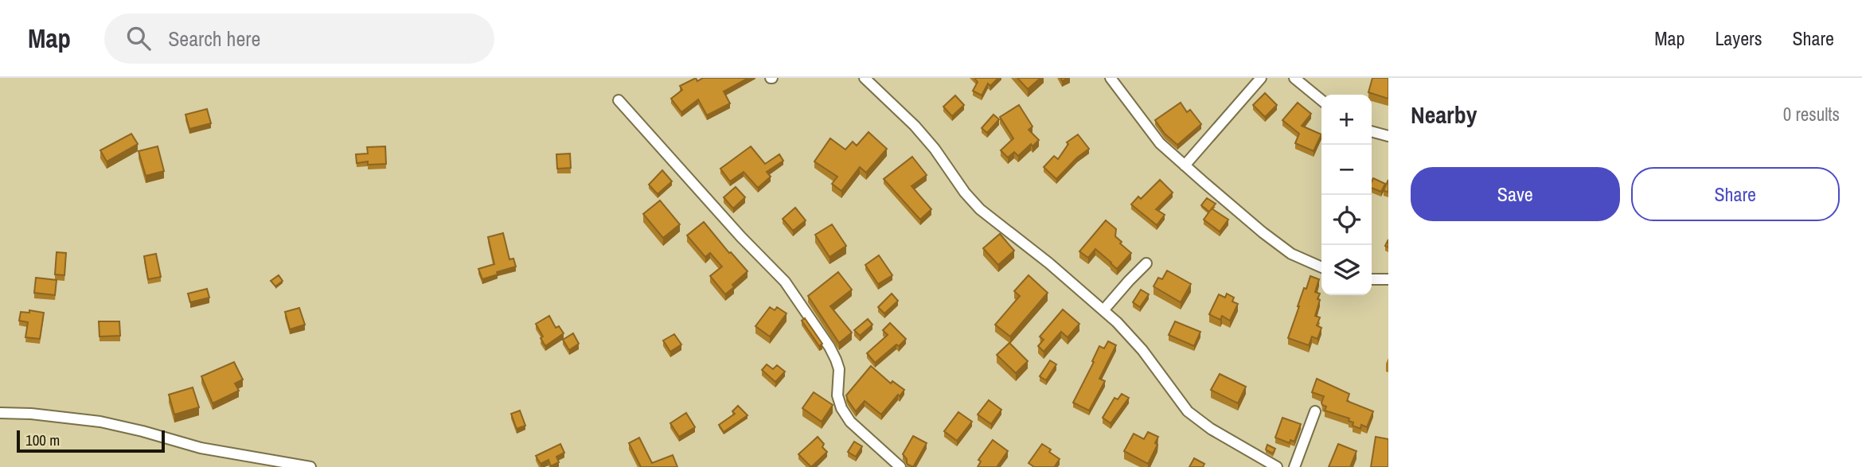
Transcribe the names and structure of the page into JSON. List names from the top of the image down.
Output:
{
  "scale_bar": "100 m",
  "page": {
    "header": "Map",
    "search": "Search here",
    "nav": ["Map", "Layers", "Share"],
    "heading": ["Nearby", "0 results"],
    "map_buttons": ["+", "−"],
    "buttons": ["Save", "Share"],
    "scale": "100 m"
  }
}
